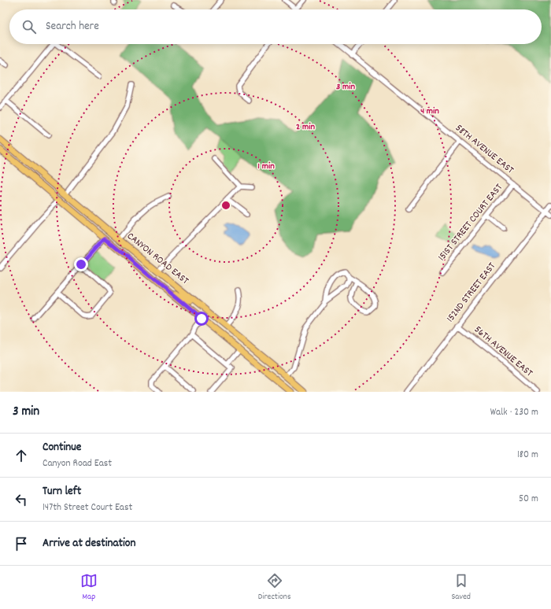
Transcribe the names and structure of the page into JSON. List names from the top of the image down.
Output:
{
  "streets": {
    "main road": ["CANYON ROAD EAST"],
    "street": [
      "58TH AVENUE EAST",
      "151ST STREET COURT EAST",
      "152ND STREET EAST",
      "56TH AVENUE EAST"
    ]
  },
  "crossings": [
    ["58TH AVENUE EAST", "151ST STREET COURT EAST"],
    ["58TH AVENUE EAST", "152ND STREET EAST"],
    ["152ND STREET EAST", "56TH AVENUE EAST"]
  ],
  "page": {
    "search": "Search here",
    "heading": ["3 min", "Walk · 230 m"],
    "list": [
      ["Continue", "Canyon Road East", "180 m"],
      ["Turn left", "147th Street Court East", "50 m"],
      "Arrive at destination"
    ],
    "nav": ["Map", "Directions", "Saved"]
  },
  "rings": [
    "3 min",
    "4 min",
    "2 min",
    "1 min"
  ]
}
